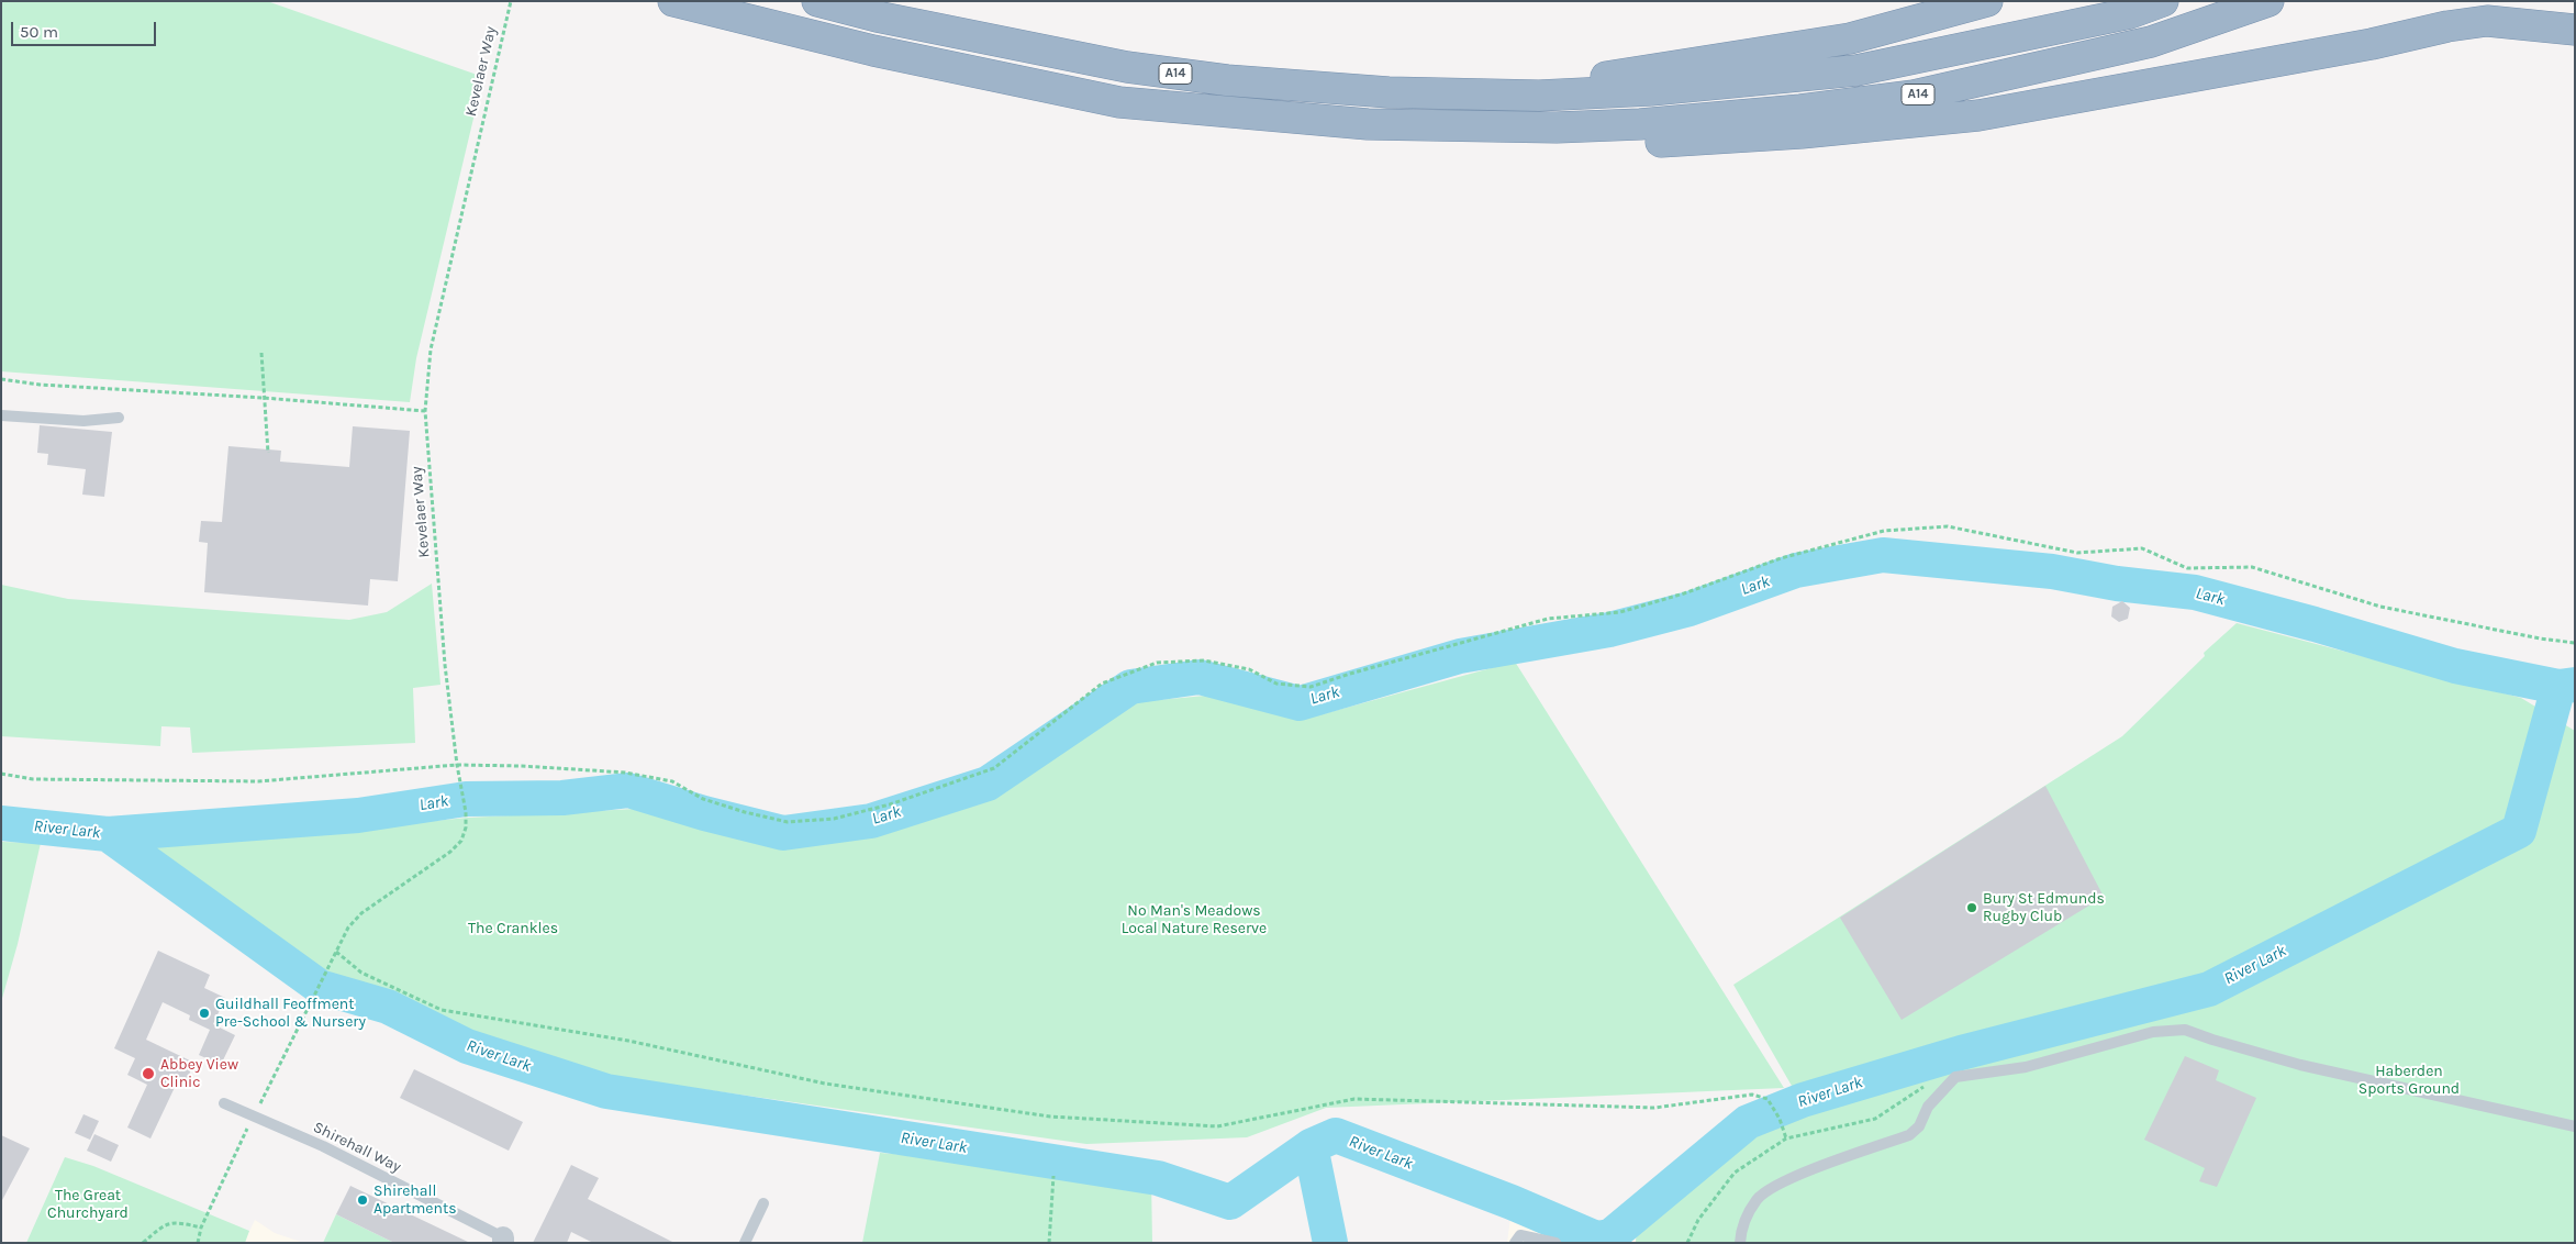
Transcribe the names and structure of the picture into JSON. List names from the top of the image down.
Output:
{
  "streets": {
    "highway": ["A14"],
    "lane": ["Shirehall Way"],
    "path": ["Kevelaer Way"]
  },
  "water": ["Lark", "River Lark"],
  "parks": [
    "No Man's Meadows Local Nature Reserve",
    "The Crankles",
    "Haberden Sports Ground",
    "The Great Churchyard"
  ],
  "places": [
    "Bury St Edmunds Rugby Club",
    "Guildhall Feoffment Pre-School & Nursery",
    "Abbey View Clinic",
    "Shirehall Apartments"
  ],
  "scale_bar": "50 m"
}
